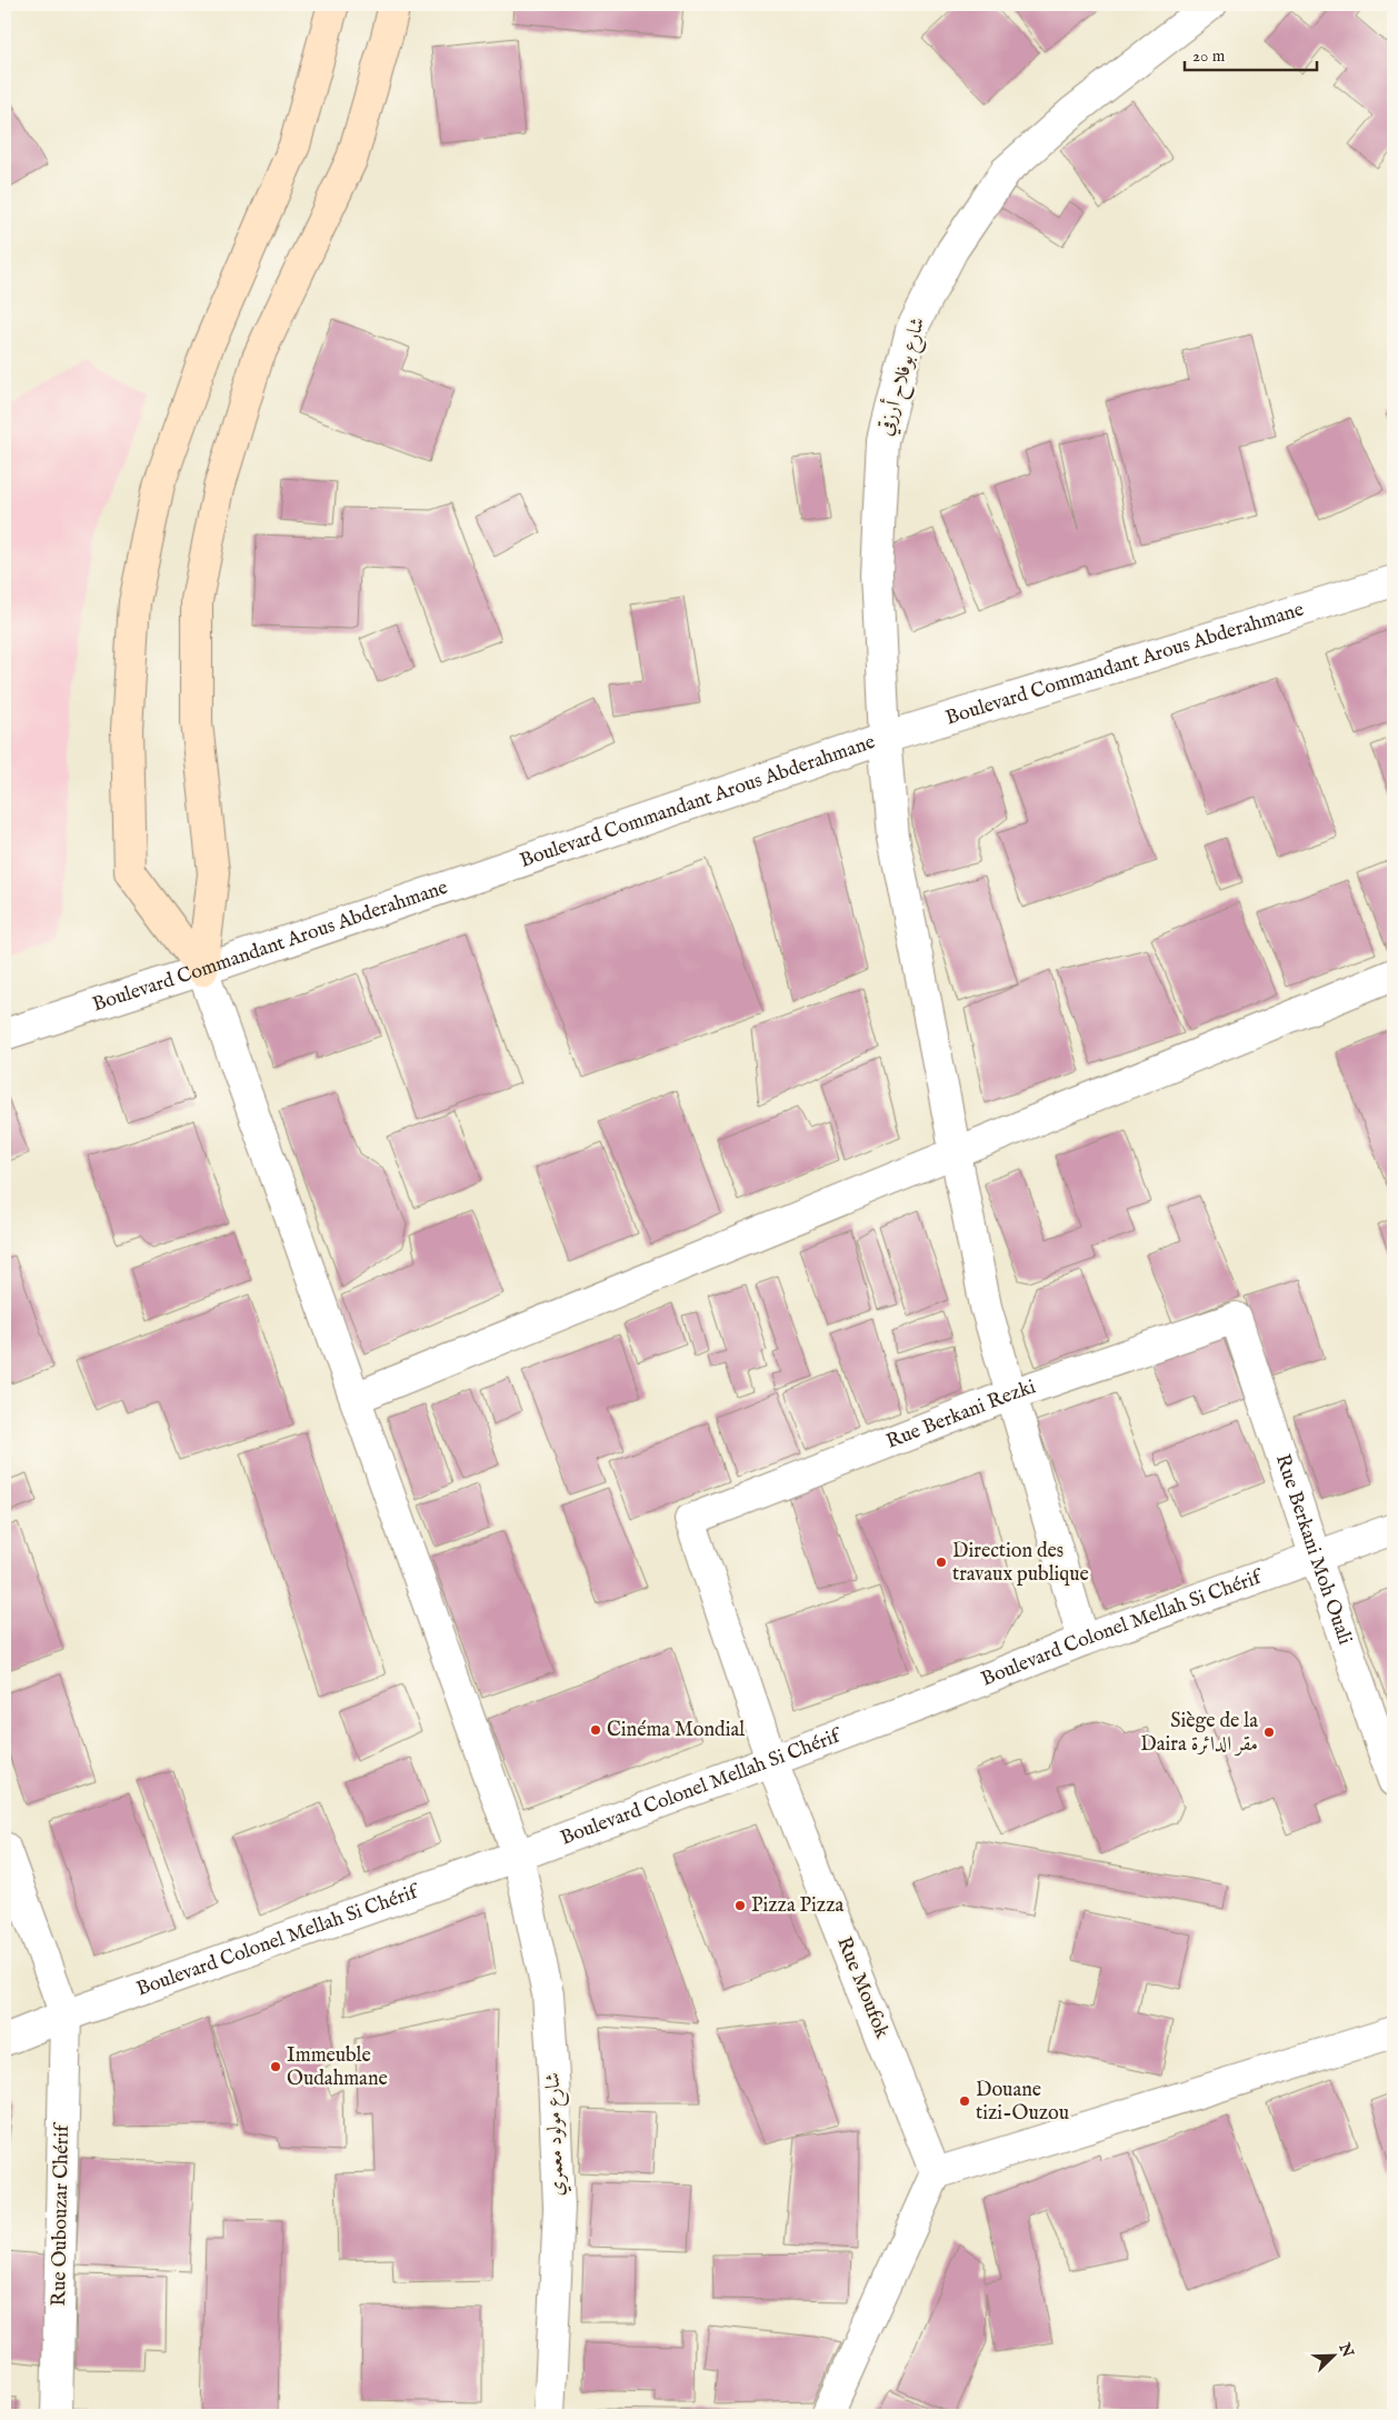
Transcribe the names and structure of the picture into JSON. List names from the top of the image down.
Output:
{
  "streets": {
    "street": [
      "شارع بوفلاح أرزقي",
      "Boulevard Commandant Arous Abderahmane",
      "Rue Berkani Rezki",
      "Rue Berkani Moh Ouali",
      "Boulevard Colonel Mellah Si Chérif",
      "Rue Moufok",
      "شارع مولود معمري",
      "Rue Oubouzar Chérif"
    ]
  },
  "crossings": [
    ["شارع بوفلاح أرزقي", "Boulevard Commandant Arous Abderahmane"],
    ["شارع بوفلاح أرزقي", "Rue Berkani Rezki"],
    ["شارع بوفلاح أرزقي", "Boulevard Colonel Mellah Si Chérif"],
    ["Boulevard Commandant Arous Abderahmane", "شارع مولود معمري"],
    ["Rue Berkani Rezki", "Rue Berkani Moh Ouali"],
    ["Rue Berkani Rezki", "Rue Moufok"],
    ["Rue Berkani Moh Ouali", "Boulevard Colonel Mellah Si Chérif"],
    ["Boulevard Colonel Mellah Si Chérif", "Rue Moufok"],
    ["Boulevard Colonel Mellah Si Chérif", "شارع مولود معمري"],
    ["Boulevard Colonel Mellah Si Chérif", "Rue Oubouzar Chérif"]
  ],
  "places": [
    "Direction des travaux publique",
    "Cinéma Mondial",
    "Siège de la Daira مقر الدائرة",
    "Pizza Pizza",
    "Immeuble Oudahmane",
    "Douane tizi-Ouzou"
  ],
  "scale_bar": "20 m",
  "north": "top right"
}
